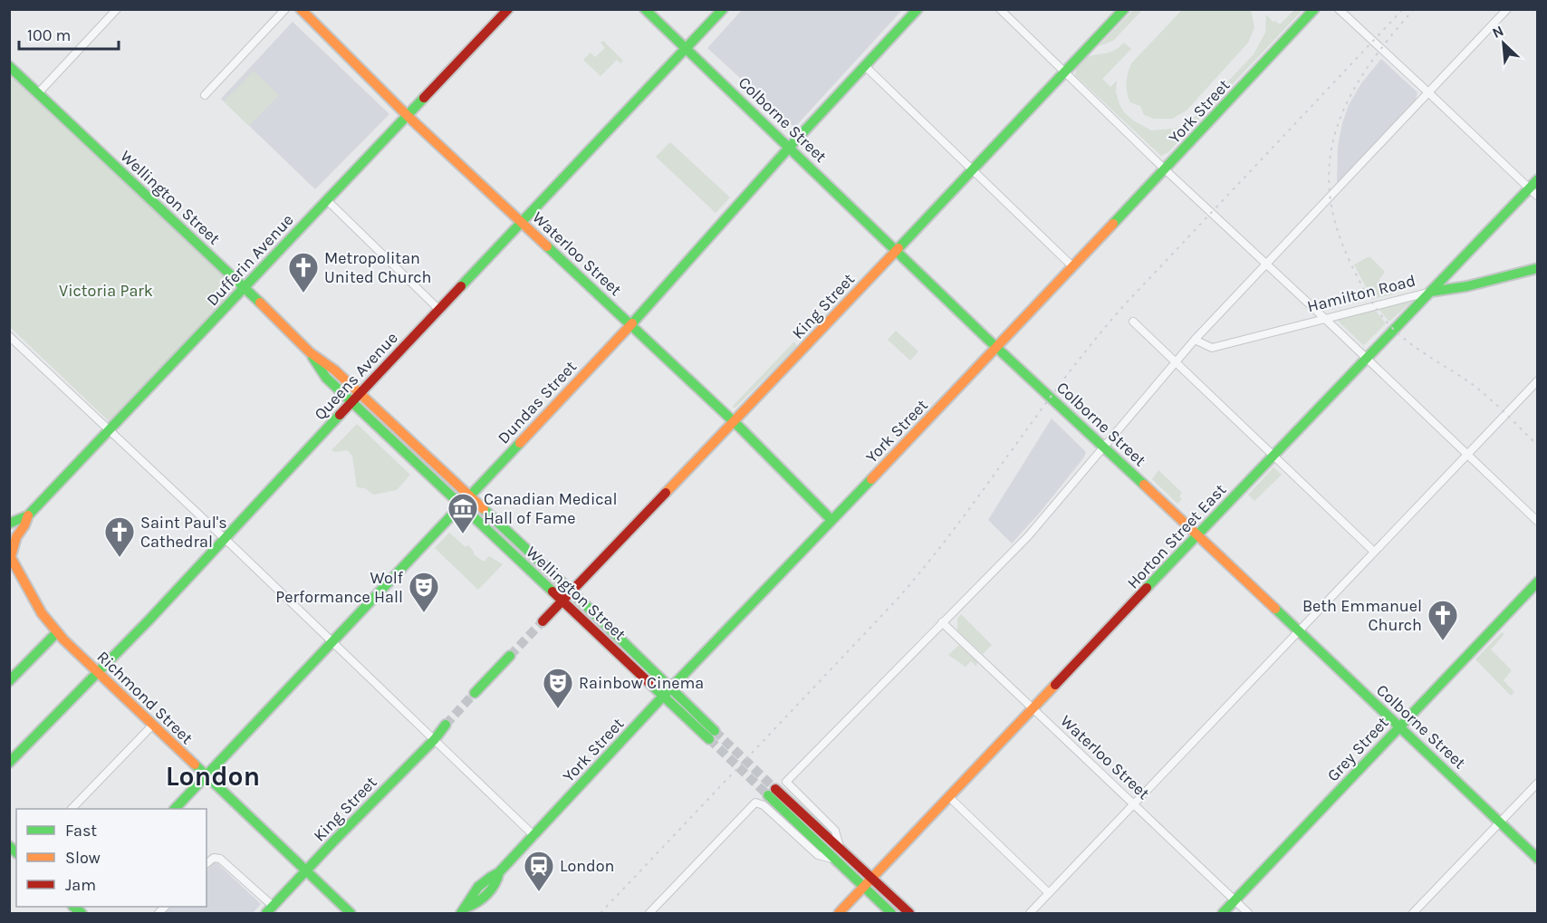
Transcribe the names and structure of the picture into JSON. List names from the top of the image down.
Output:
{
  "streets": {
    "main road": [
      "York Street",
      "Colborne Street",
      "Wellington Street",
      "Waterloo Street",
      "Dufferin Avenue",
      "Hamilton Road",
      "King Street",
      "Queens Avenue",
      "Dundas Street",
      "Horton Street East",
      "Richmond Street",
      "Grey Street"
    ]
  },
  "crossings": [
    ["York Street", "Colborne Street"],
    ["York Street", "Wellington Street"],
    ["York Street", "Waterloo Street"],
    ["Colborne Street", "King Street"],
    ["Colborne Street", "Queens Avenue"],
    ["Colborne Street", "Dundas Street"],
    ["Colborne Street", "Horton Street East"],
    ["Colborne Street", "Grey Street"],
    ["Wellington Street", "Dufferin Avenue"],
    ["Wellington Street", "King Street"],
    ["Wellington Street", "Queens Avenue"],
    ["Wellington Street", "Dundas Street"],
    ["Waterloo Street", "Dufferin Avenue"],
    ["Waterloo Street", "King Street"],
    ["Waterloo Street", "Queens Avenue"],
    ["Waterloo Street", "Dundas Street"],
    ["Waterloo Street", "Horton Street East"],
    ["Waterloo Street", "Grey Street"],
    ["Hamilton Road", "Horton Street East"],
    ["King Street", "Richmond Street"],
    ["Queens Avenue", "Richmond Street"],
    ["Dundas Street", "Richmond Street"]
  ],
  "districts": ["London"],
  "parks": ["Victoria Park"],
  "places": {
    "church": ["Metropolitan United Church", "Saint Paul's Cathedral", "Beth Emmanuel Church"],
    "museum": ["Canadian Medical Hall of Fame"],
    "theatre": ["Wolf Performance Hall", "Rainbow Cinema"],
    "station": ["London"]
  },
  "legend": ["Fast", "Slow", "Jam"],
  "scale_bar": "100 m",
  "north": "top left"
}
